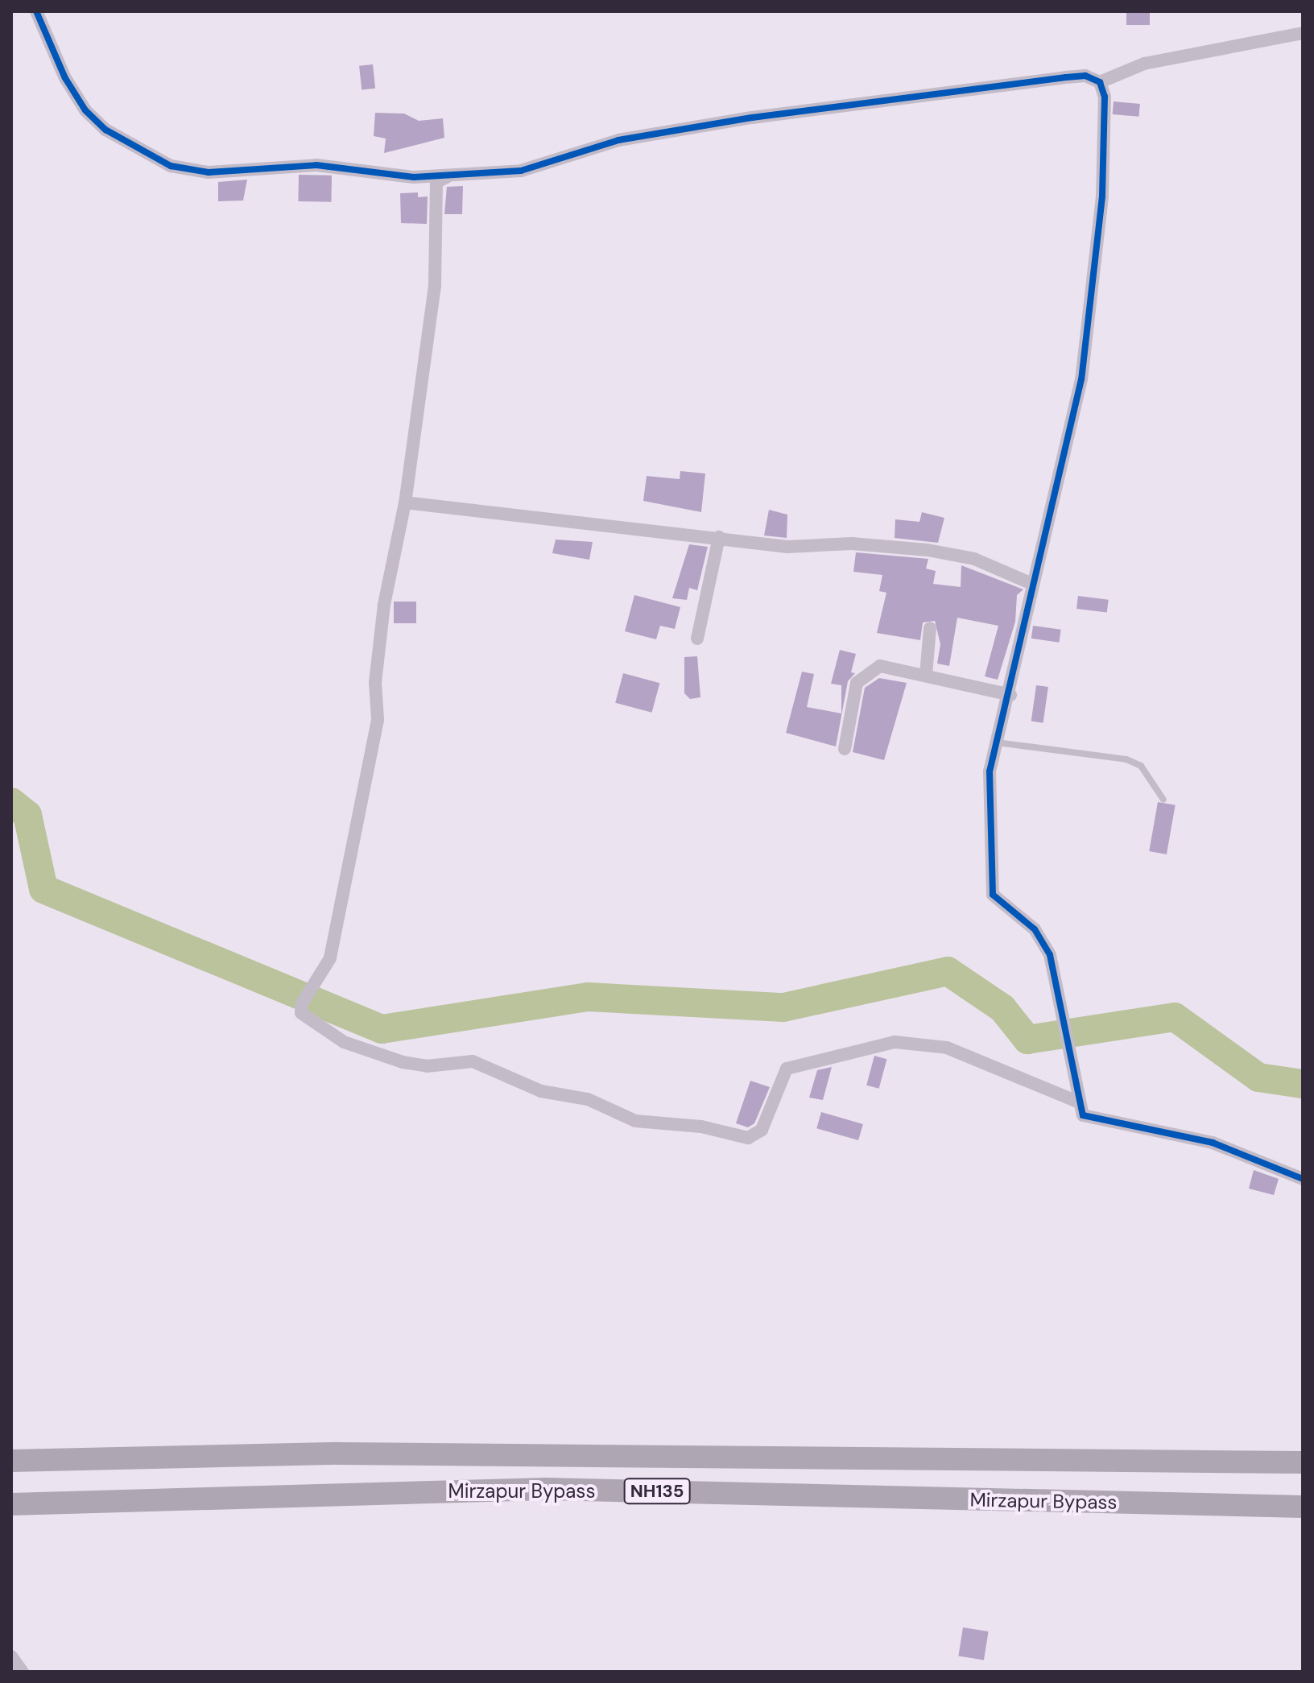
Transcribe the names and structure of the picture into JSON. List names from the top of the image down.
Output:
{
  "streets": {
    "highway": ["Mirzapur Bypass", "NH135"]
  }
}
